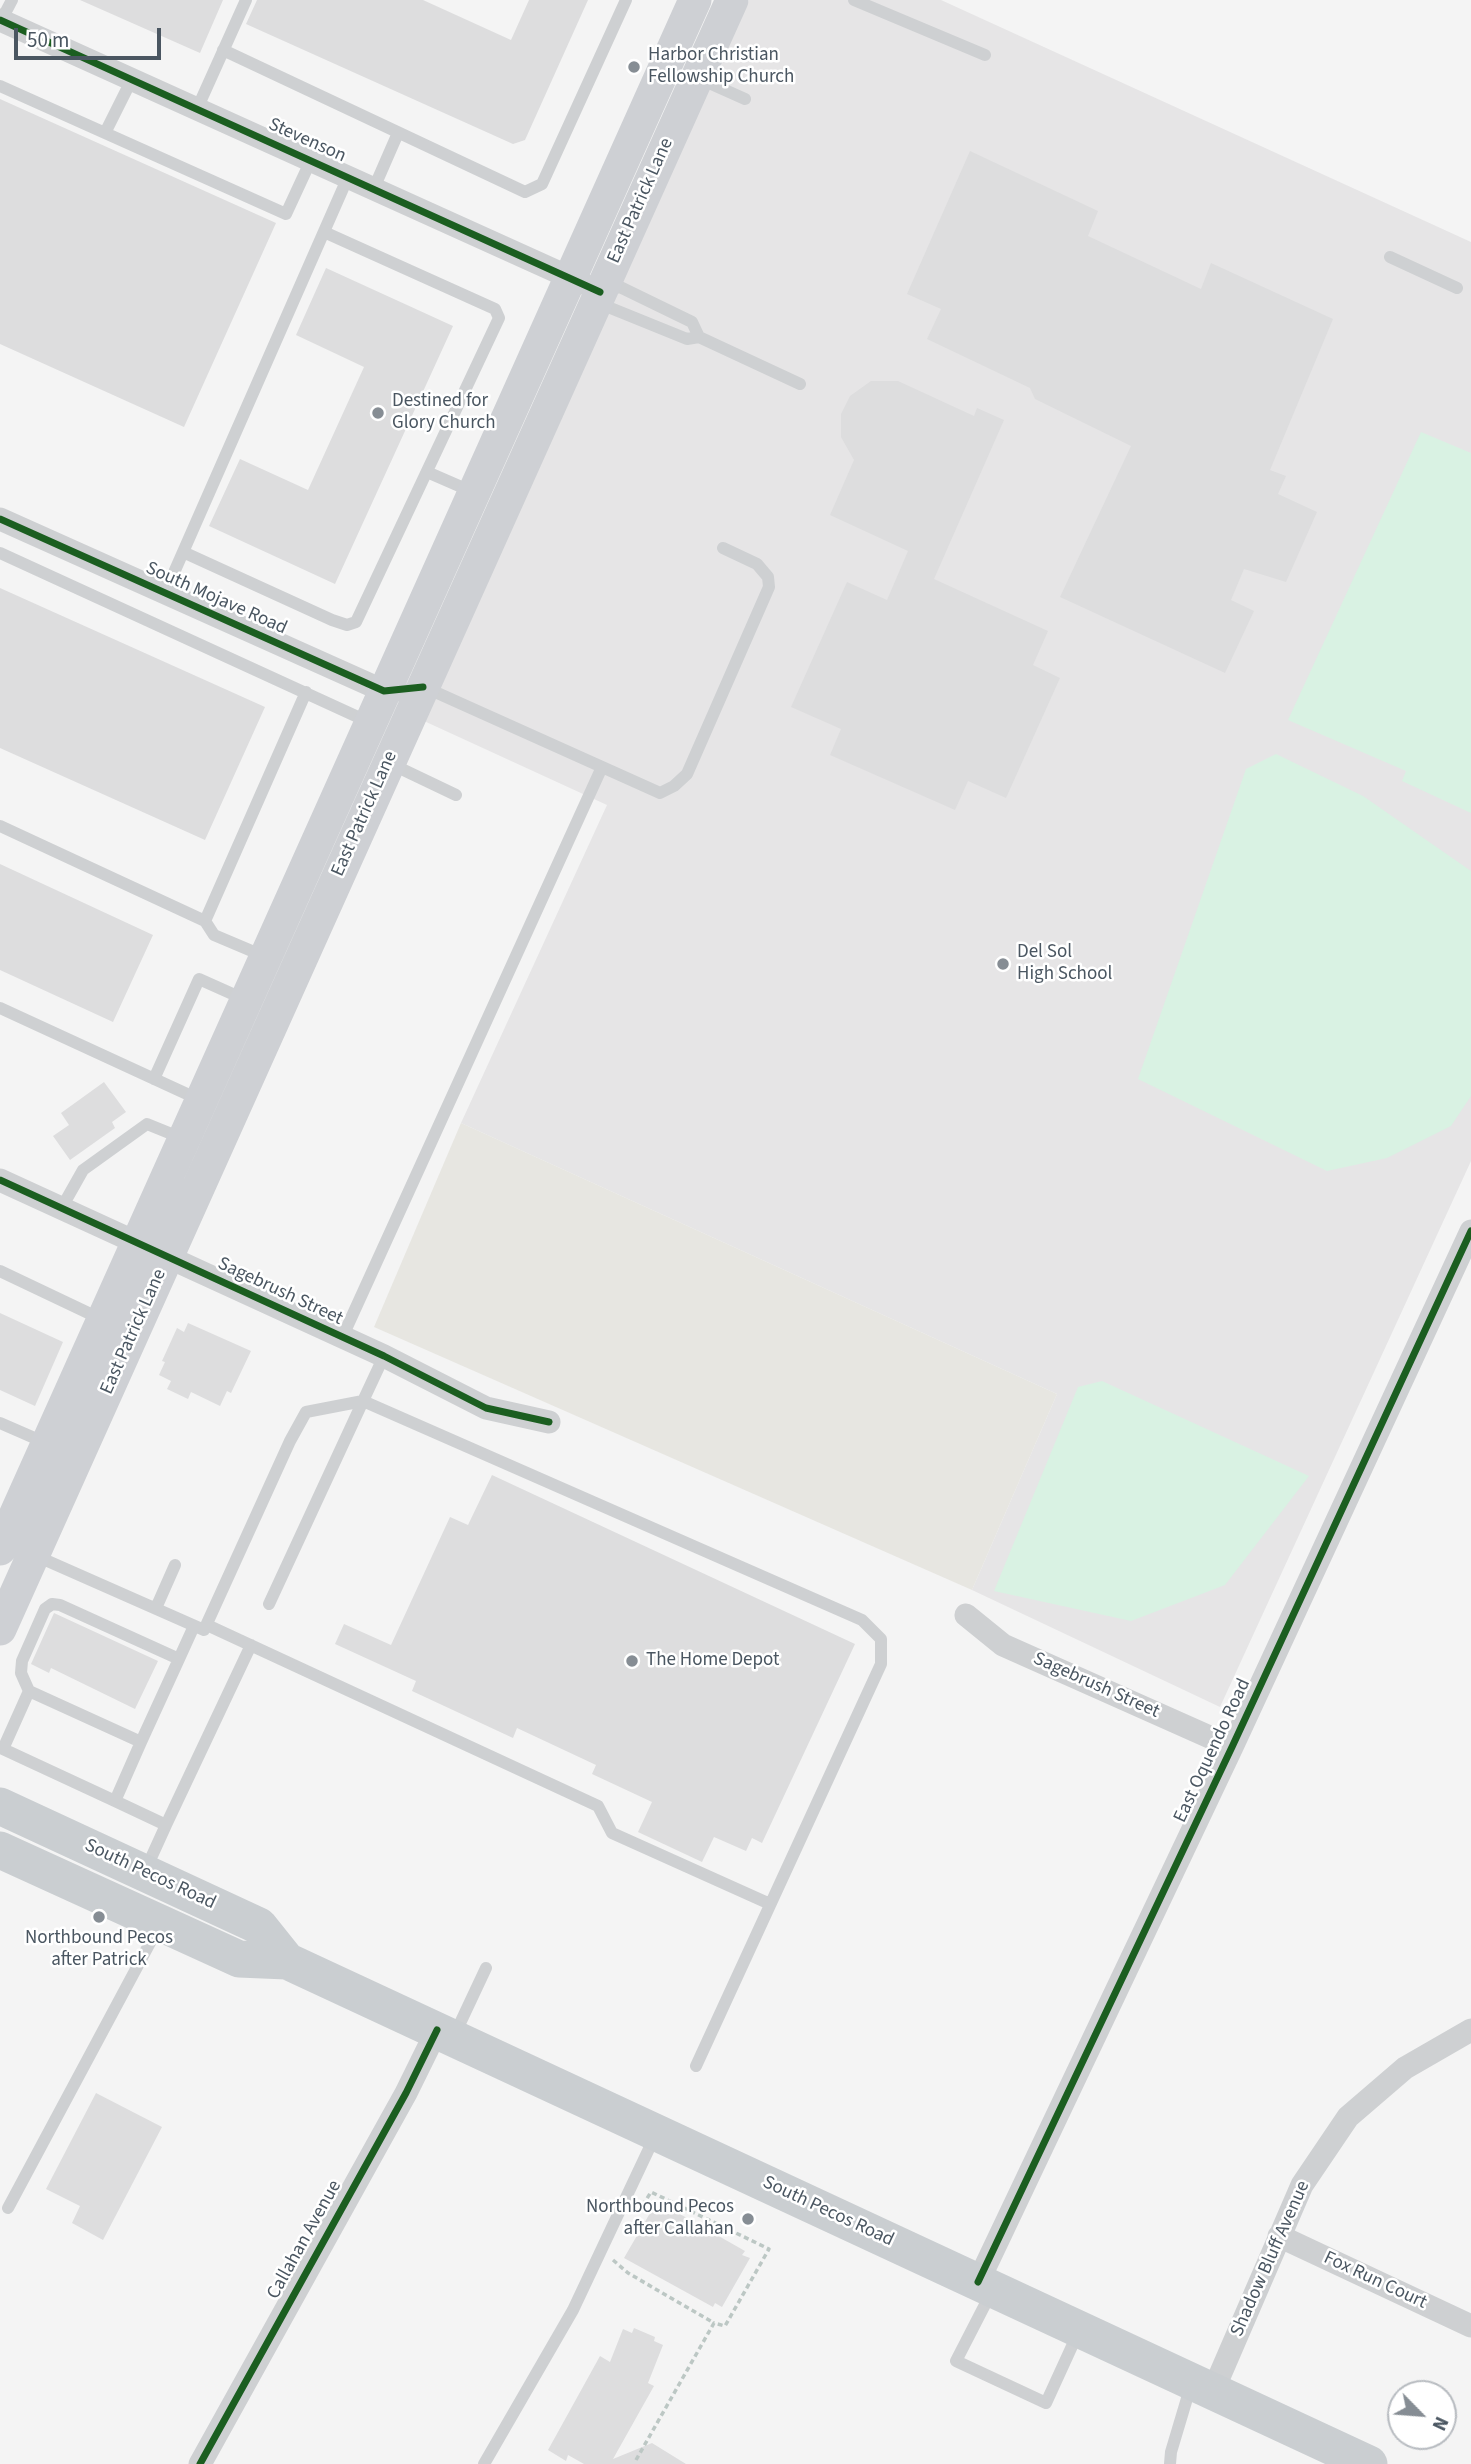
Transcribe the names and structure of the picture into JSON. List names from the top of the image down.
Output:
{
  "streets": {
    "main road": ["East Patrick Lane", "South Pecos Road"],
    "street": [
      "Stevenson",
      "South Mojave Road",
      "Sagebrush Street",
      "East Oquendo Road",
      "Callahan Avenue",
      "Shadow Bluff Avenue",
      "Fox Run Court"
    ]
  },
  "crossings": [
    ["Stevenson", "East Patrick Lane"],
    ["East Patrick Lane", "South Mojave Road"],
    ["East Patrick Lane", "Sagebrush Street"],
    ["Sagebrush Street", "East Oquendo Road"],
    ["East Oquendo Road", "South Pecos Road"],
    ["South Pecos Road", "Callahan Avenue"],
    ["South Pecos Road", "Shadow Bluff Avenue"],
    ["Shadow Bluff Avenue", "Fox Run Court"]
  ],
  "places": [
    "Harbor Christian Fellowship Church",
    "Destined for Glory Church",
    "Del Sol High School",
    "The Home Depot",
    "Northbound Pecos after Patrick",
    "Northbound Pecos after Callahan"
  ],
  "scale_bar": "50 m",
  "north": "bottom right"
}
